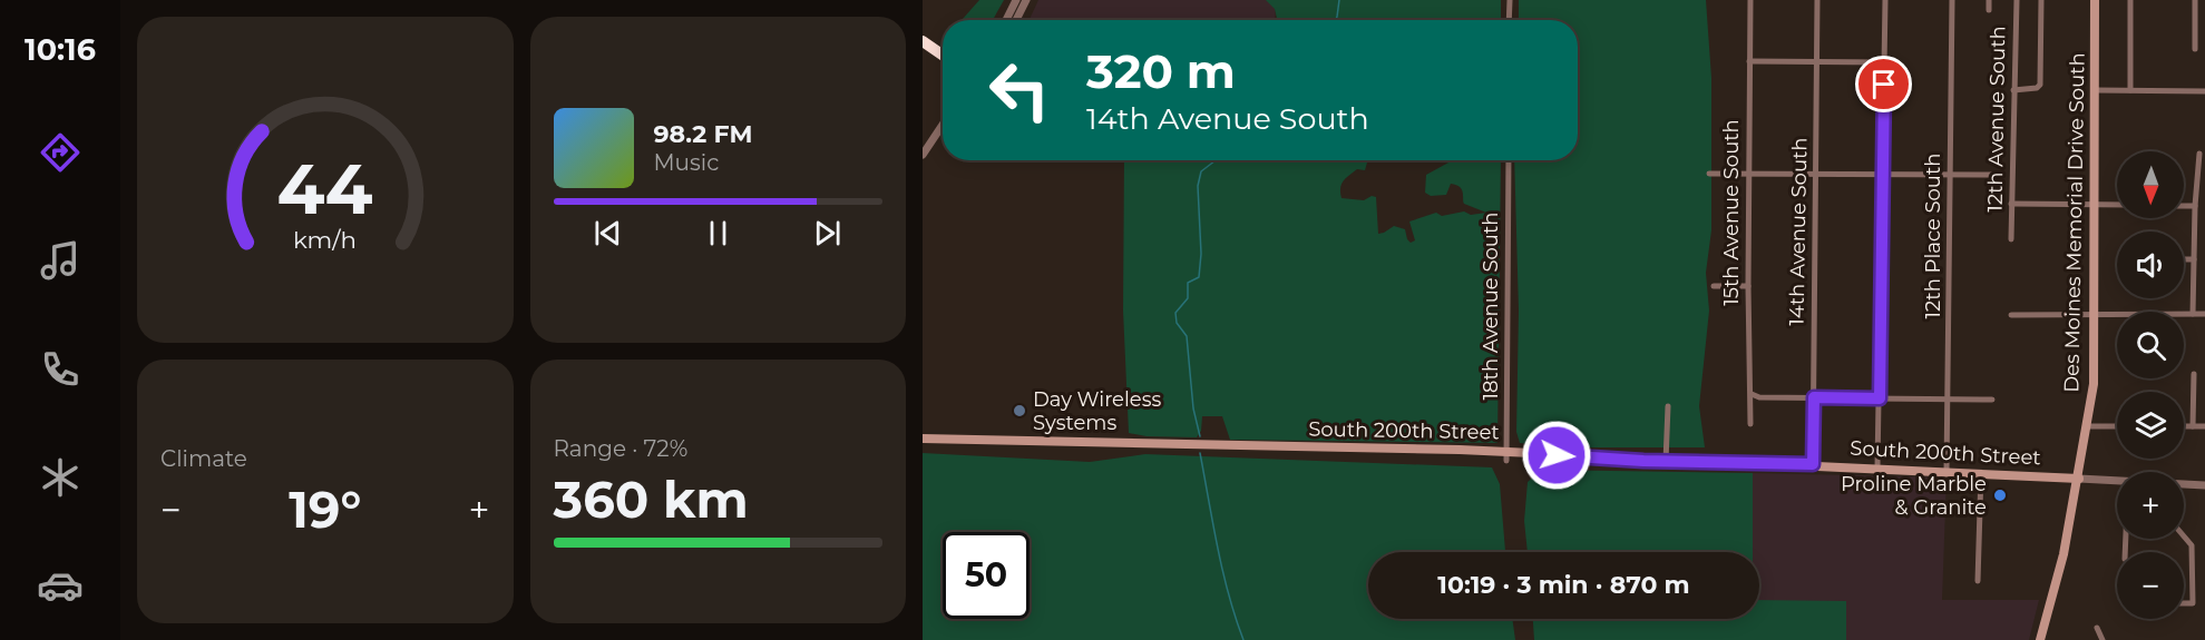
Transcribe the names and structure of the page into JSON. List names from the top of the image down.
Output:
{
  "streets": {
    "main road": ["Des Moines Memorial Drive South", "South 200th Street"],
    "street": [
      "12th Avenue South",
      "15th Avenue South",
      "14th Avenue South",
      "12th Place South",
      "18th Avenue South"
    ]
  },
  "crossings": [
    ["Des Moines Memorial Drive South", "South 200th Street"],
    ["14th Avenue South", "South 200th Street"],
    ["12th Place South", "South 200th Street"],
    ["18th Avenue South", "South 200th Street"]
  ],
  "places": ["Day Wireless Systems", "Proline Marble & Granite"],
  "north": "bottom",
  "page": {
    "tabs": "10:16",
    "turn": ["320 m", "14th Avenue South"],
    "song": ["98.2 FM", "Music"],
    "map_buttons": ["+", "−"],
    "tile": [
      "Climate",
      ["Range · 72%", "360 km"]
    ],
    "heat": ["−", "19°", "+"],
    "limit": "50",
    "trip": "10:19 · 3 min · 870 m",
    "gauge": ["44", "km/h"]
  }
}
